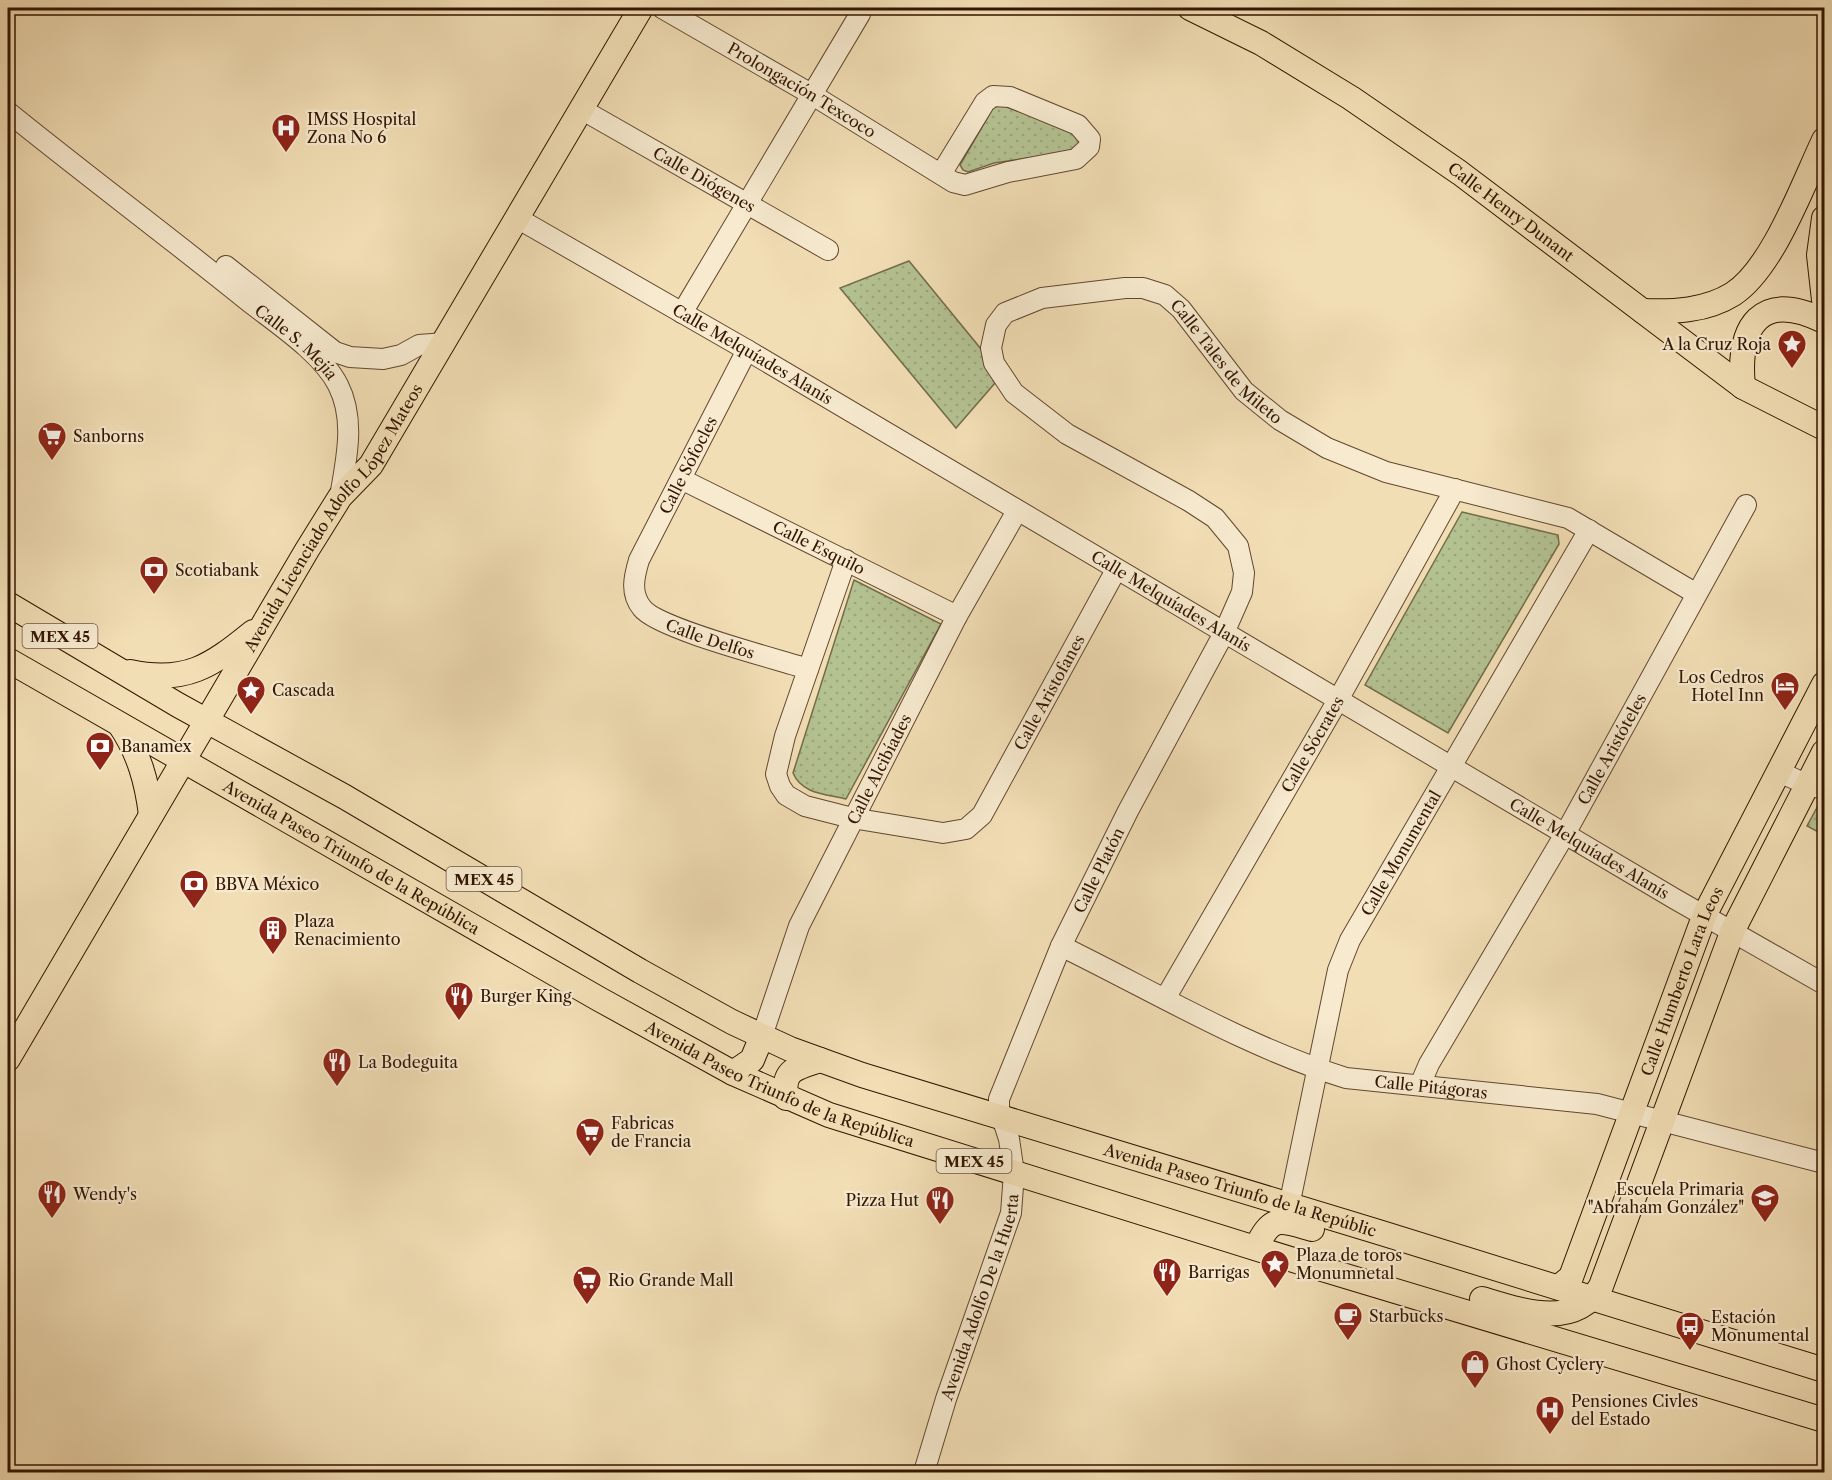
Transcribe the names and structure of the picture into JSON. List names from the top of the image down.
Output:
{
  "streets": {
    "main road": [
      "Calle Henry Dunant",
      "Avenida Licenciado Adolfo López Mateos",
      "MEX 45",
      "Avenida Paseo Triunfo de la República",
      "Calle Humberto Lara Leos",
      "Avenida Paseo Triunfo de la Repúblic"
    ],
    "street": [
      "Prolongación Texcoco",
      "Calle Diógenes",
      "Calle S. Mejía",
      "Calle Melquíades Alanís",
      "Calle Tales de Mileto",
      "Calle Sófocles",
      "Calle Esquilo",
      "Calle Delfos",
      "Calle Aristofanes",
      "Calle Sócrates",
      "Calle Aristóteles",
      "Calle Alcibíades",
      "Calle Monumental",
      "Calle Platón",
      "Calle Pitágoras",
      "Avenida Adolfo De la Huerta"
    ]
  },
  "crossings": [
    ["Calle Diógenes", "Avenida Licenciado Adolfo López Mateos"],
    ["Calle S. Mejía", "Avenida Licenciado Adolfo López Mateos"],
    ["Calle Melquíades Alanís", "Calle Tales de Mileto"],
    ["Calle Melquíades Alanís", "Calle Sófocles"],
    ["Calle Melquíades Alanís", "Avenida Licenciado Adolfo López Mateos"],
    ["Calle Melquíades Alanís", "Calle Aristofanes"],
    ["Calle Melquíades Alanís", "Calle Sócrates"],
    ["Calle Melquíades Alanís", "Calle Aristóteles"],
    ["Calle Melquíades Alanís", "Calle Alcibíades"],
    ["Calle Melquíades Alanís", "Calle Monumental"],
    ["Calle Melquíades Alanís", "Calle Platón"],
    ["Calle Melquíades Alanís", "Calle Humberto Lara Leos"],
    ["Calle Tales de Mileto", "Calle Sócrates"],
    ["Calle Tales de Mileto", "Calle Aristóteles"],
    ["Calle Tales de Mileto", "Calle Monumental"],
    ["Calle Tales de Mileto", "Calle Platón"],
    ["Calle Sófocles", "Calle Esquilo"],
    ["Calle Sófocles", "Calle Delfos"],
    ["Avenida Licenciado Adolfo López Mateos", "MEX 45"],
    ["Avenida Licenciado Adolfo López Mateos", "Avenida Paseo Triunfo de la República"],
    ["Calle Esquilo", "Calle Alcibíades"],
    ["MEX 45", "Calle Alcibíades"],
    ["MEX 45", "Avenida Paseo Triunfo de la Repúblic"],
    ["Calle Aristofanes", "Calle Alcibíades"],
    ["Calle Sócrates", "Calle Pitágoras"],
    ["Calle Aristóteles", "Calle Pitágoras"],
    ["Calle Alcibíades", "Avenida Paseo Triunfo de la Repúblic"],
    ["Calle Monumental", "Calle Pitágoras"],
    ["Calle Monumental", "Avenida Paseo Triunfo de la Repúblic"],
    ["Avenida Paseo Triunfo de la República", "Avenida Adolfo De la Huerta"],
    ["Calle Platón", "Calle Pitágoras"],
    ["Calle Platón", "Avenida Paseo Triunfo de la Repúblic"],
    ["Calle Platón", "Avenida Adolfo De la Huerta"],
    ["Calle Humberto Lara Leos", "Calle Pitágoras"],
    ["Calle Humberto Lara Leos", "Avenida Paseo Triunfo de la Repúblic"],
    ["Avenida Paseo Triunfo de la Repúblic", "Avenida Adolfo De la Huerta"]
  ],
  "places": {
    "hospital": ["IMSS Hospital Zona No 6", "Pensiones Civles del Estado"],
    "place": ["A la Cruz Roja", "Cascada", "Plaza de toros Monumnetal"],
    "supermarket": ["Sanborns", "Fabricas de Francia", "Rio Grande Mall"],
    "bank": ["Scotiabank", "Banamex", "BBVA México"],
    "hotel": ["Los Cedros Hotel Inn"],
    "building": ["Plaza Renacimiento"],
    "restaurant": [
      "Burger King",
      "La Bodeguita",
      "Wendy's",
      "Pizza Hut",
      "Barrigas"
    ],
    "school or university": ["Escuela Primaria \"Abraham González\""],
    "cafe": ["Starbucks"],
    "bus stop": ["Estación Monumental"],
    "shop": ["Ghost Cyclery"]
  }
}
